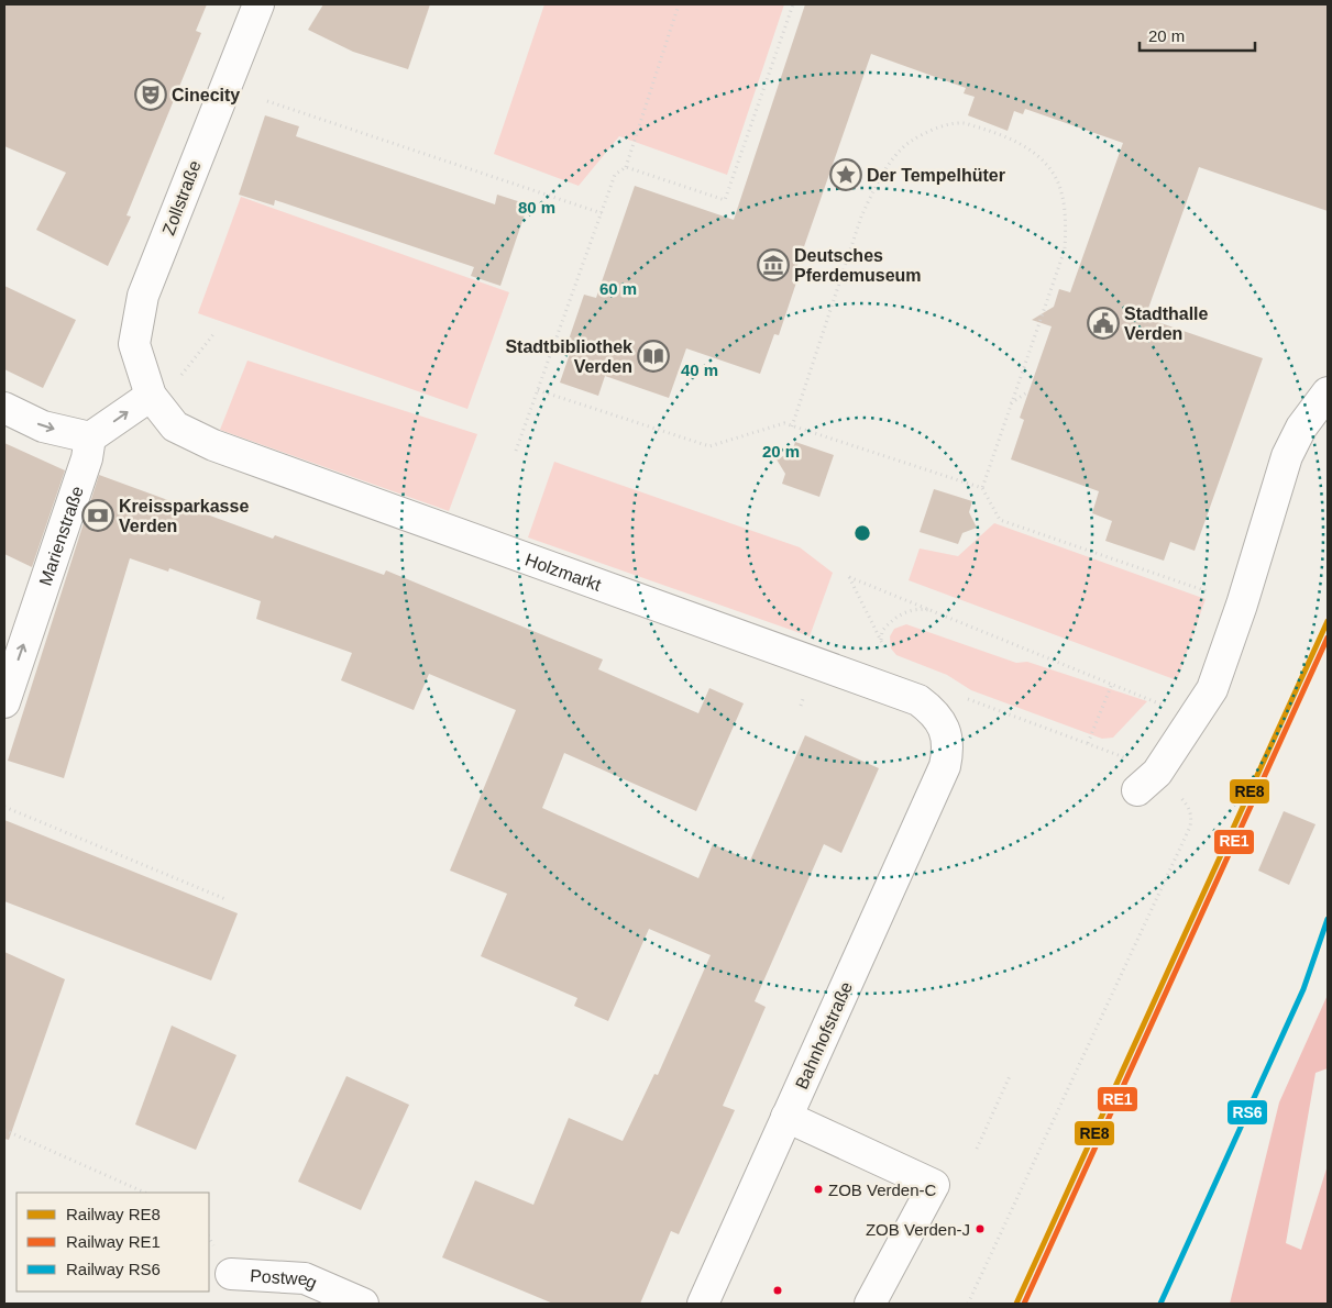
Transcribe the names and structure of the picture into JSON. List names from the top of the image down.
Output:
{
  "streets": {
    "street": [
      "Zollstraße",
      "Marienstraße",
      "Holzmarkt",
      "Bahnhofstraße",
      "Postweg"
    ]
  },
  "crossings": [
    ["Zollstraße", "Holzmarkt"],
    ["Holzmarkt", "Bahnhofstraße"]
  ],
  "one_way": ["Marienstraße"],
  "places": {
    "theatre": ["Cinecity"],
    "place": ["Der Tempelhüter"],
    "museum": ["Deutsches Pferdemuseum"],
    "public building": ["Stadthalle Verden"],
    "library": ["Stadtbibliothek Verden"],
    "bank": ["Kreissparkasse Verden"],
    "other": ["ZOB Verden-C", "ZOB Verden-J"]
  },
  "lines": ["rail line RE8", "rail line RE1", "rail line RS6"],
  "legend": ["Railway RE8", "Railway RE1", "Railway RS6"],
  "scale_bar": "20 m",
  "rings": [
    "80 m",
    "60 m",
    "40 m",
    "20 m"
  ]
}
